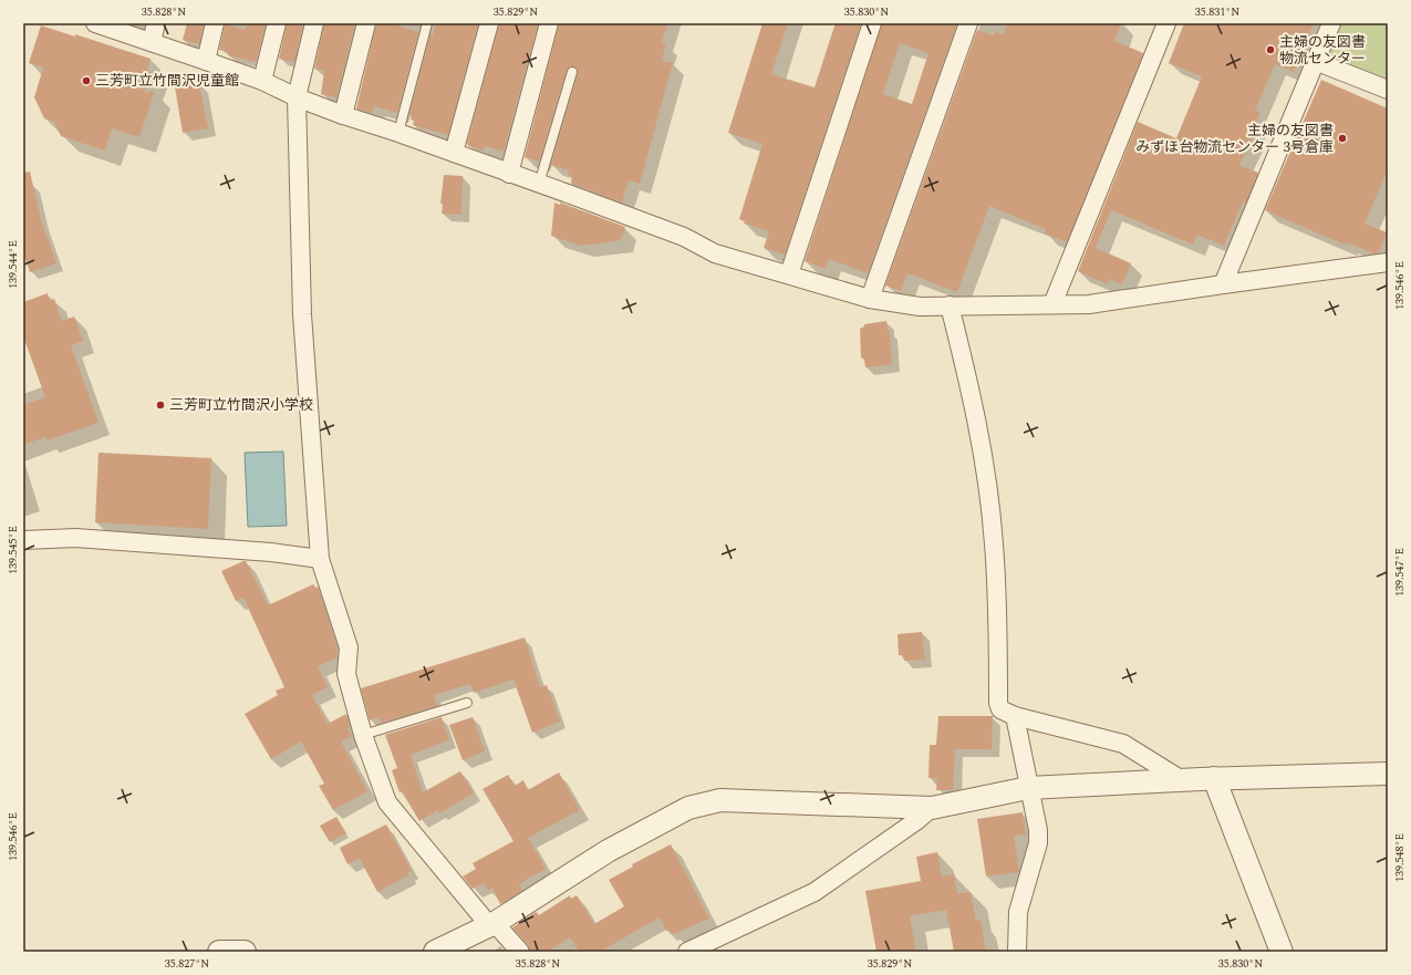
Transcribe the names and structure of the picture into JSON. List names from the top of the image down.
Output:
{
  "places": [
    "主婦の友図書 物流センター",
    "三芳町立竹間沢児童館",
    "主婦の友図書 みずほ台物流センター 3号倉庫",
    "三芳町立竹間沢小学校"
  ],
  "coordinates": [
    "35.828°N",
    "35.829°N",
    "35.830°N",
    "35.831°N",
    "139.544°E",
    "139.546°E",
    "139.545°E",
    "139.547°E",
    "139.548°E",
    "35.827°N"
  ]
}
